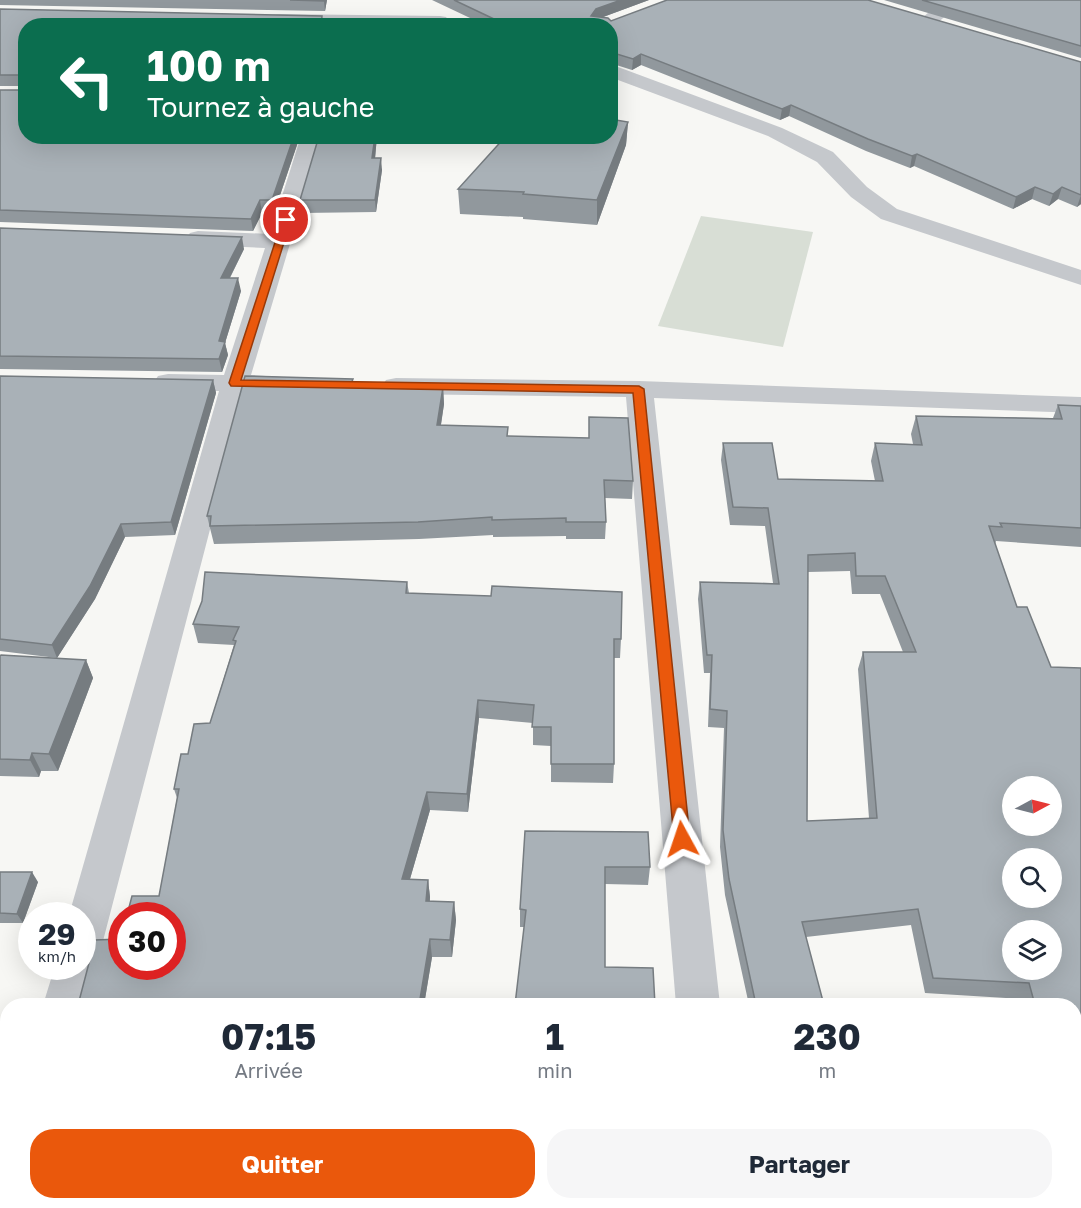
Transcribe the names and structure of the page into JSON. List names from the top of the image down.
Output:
{
  "north": "right",
  "page": {
    "turn": ["100 m", "Tournez à gauche"],
    "speed": "29 km/h",
    "limit": "30",
    "eta": [
      "07:15",
      "Arrivée",
      "1",
      "min",
      "230",
      "m"
    ],
    "buttons": ["Quitter", "Partager"]
  }
}
